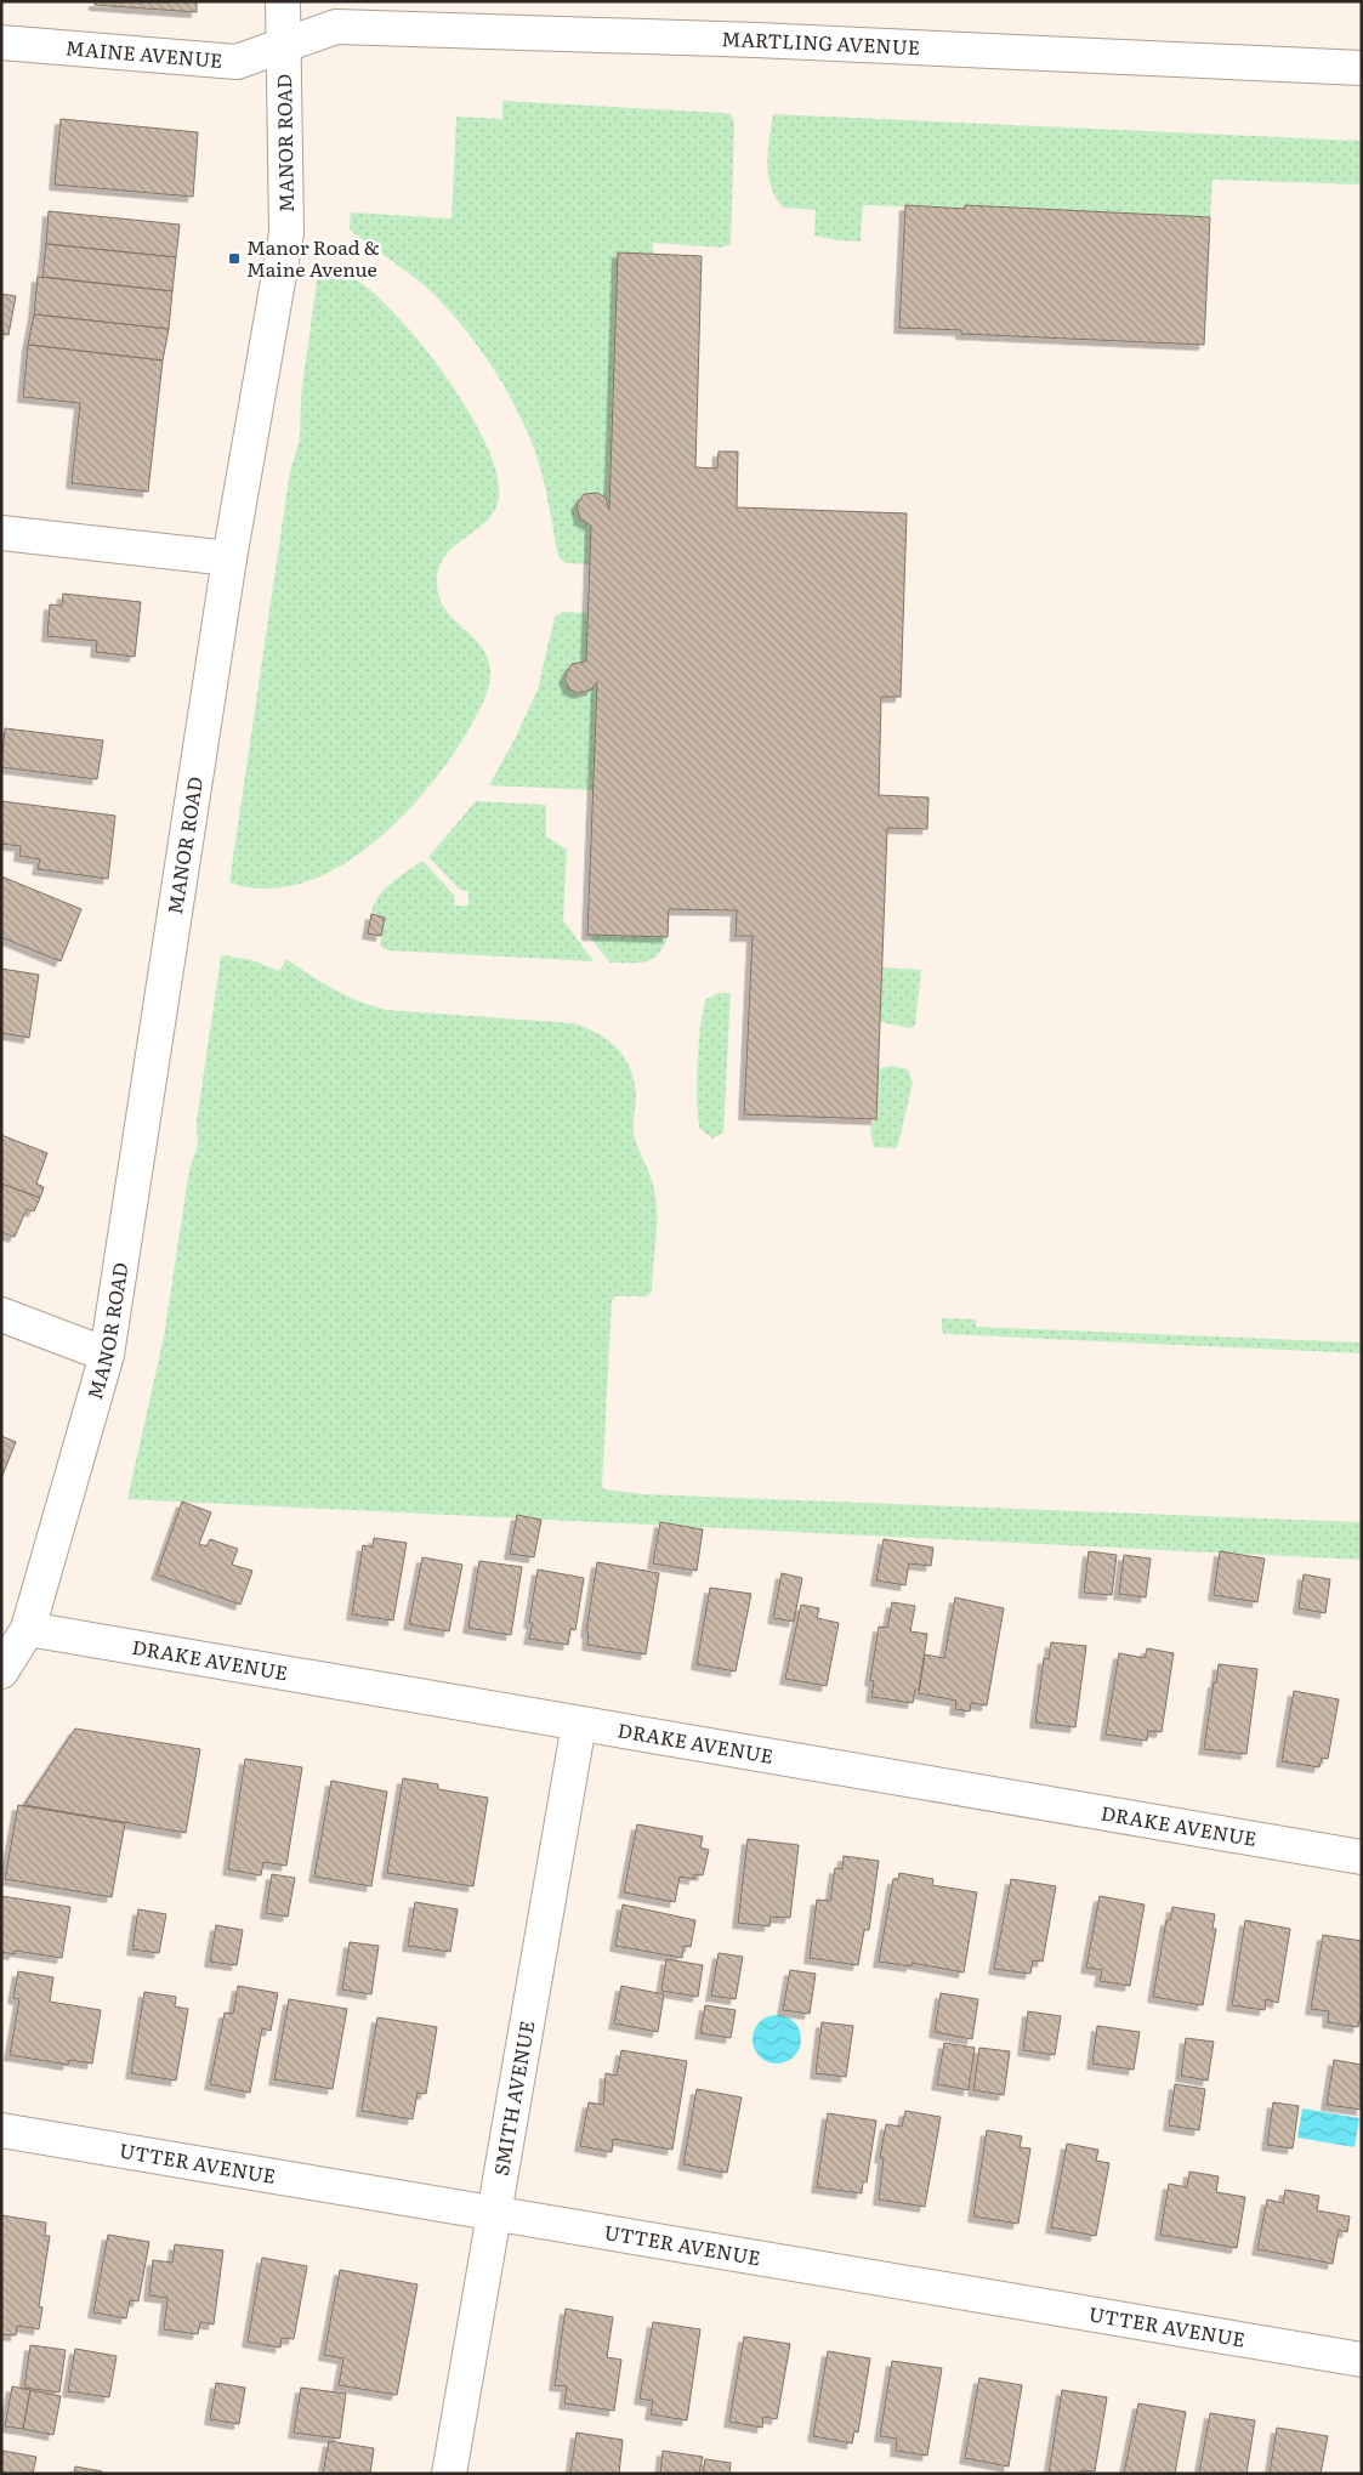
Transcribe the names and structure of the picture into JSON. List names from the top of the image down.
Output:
{
  "streets": {
    "street": [
      "MARTLING AVENUE",
      "MAINE AVENUE",
      "MANOR ROAD",
      "DRAKE AVENUE",
      "SMITH AVENUE",
      "UTTER AVENUE"
    ]
  },
  "crossings": [
    ["MARTLING AVENUE", "MAINE AVENUE"],
    ["MARTLING AVENUE", "MANOR ROAD"],
    ["MAINE AVENUE", "MANOR ROAD"],
    ["MANOR ROAD", "DRAKE AVENUE"],
    ["DRAKE AVENUE", "SMITH AVENUE"],
    ["SMITH AVENUE", "UTTER AVENUE"]
  ],
  "places": {
    "transit": ["Manor Road & Maine Avenue"]
  }
}
